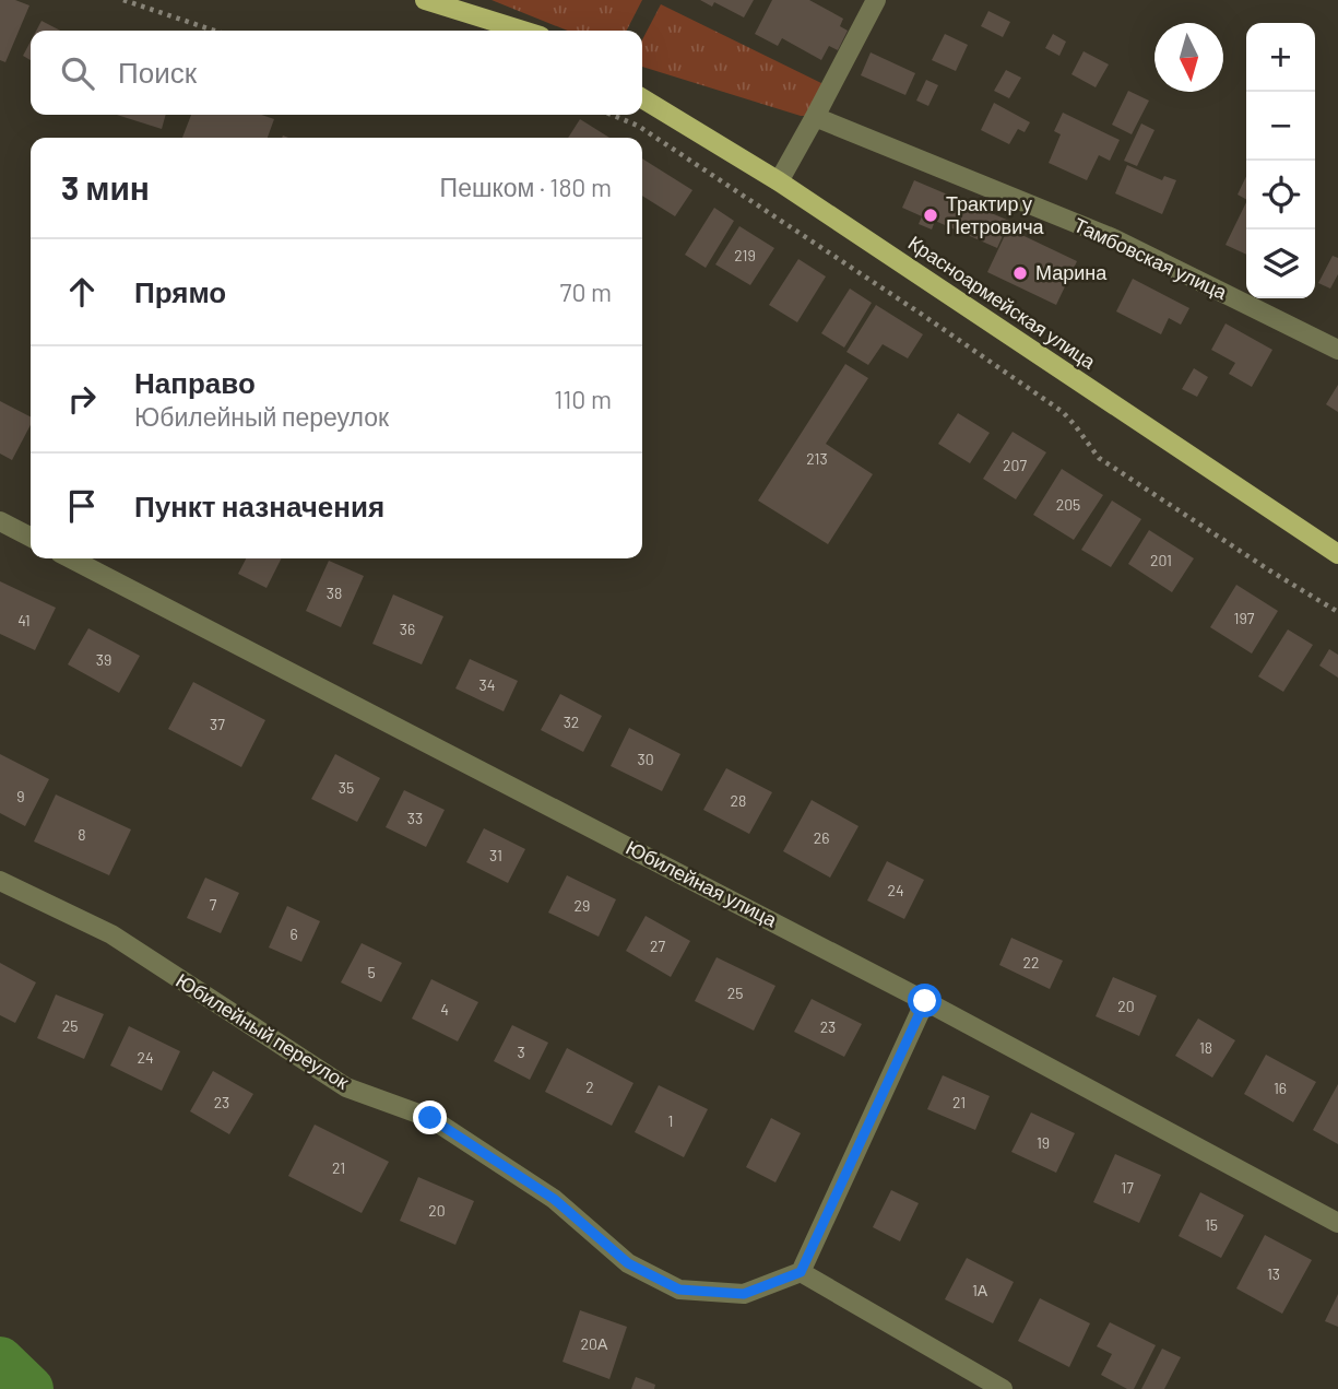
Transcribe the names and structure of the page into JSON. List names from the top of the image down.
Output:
{
  "streets": {
    "main road": ["Красноармейская улица"],
    "street": ["Тамбовская улица", "Юбилейная улица", "Юбилейный переулок"]
  },
  "places": ["Трактир у Петровича", "Марина"],
  "house_numbers": [
    "219",
    "213",
    "207",
    "205",
    "201",
    "38",
    "197",
    "41",
    "36",
    "39",
    "34",
    "32",
    "37",
    "30",
    "35",
    "9",
    "28",
    "33",
    "8",
    "26",
    "31",
    "24",
    "7",
    "29",
    "6",
    "27",
    "22",
    "5",
    "25",
    "20",
    "4",
    "25",
    "23",
    "18",
    "3",
    "24",
    "2",
    "16",
    "23",
    "21",
    "1",
    "19",
    "21",
    "17",
    "20",
    "15",
    "13",
    "1А",
    "20А"
  ],
  "north": "bottom",
  "page": {
    "map_buttons": ["+", "−"],
    "search": "Поиск",
    "heading": ["3 мин", "Пешком · 180 m"],
    "list": [
      ["Прямо", "70 m"],
      ["Направо", "Юбилейный переулок", "110 m"],
      "Пункт назначения"
    ]
  }
}
